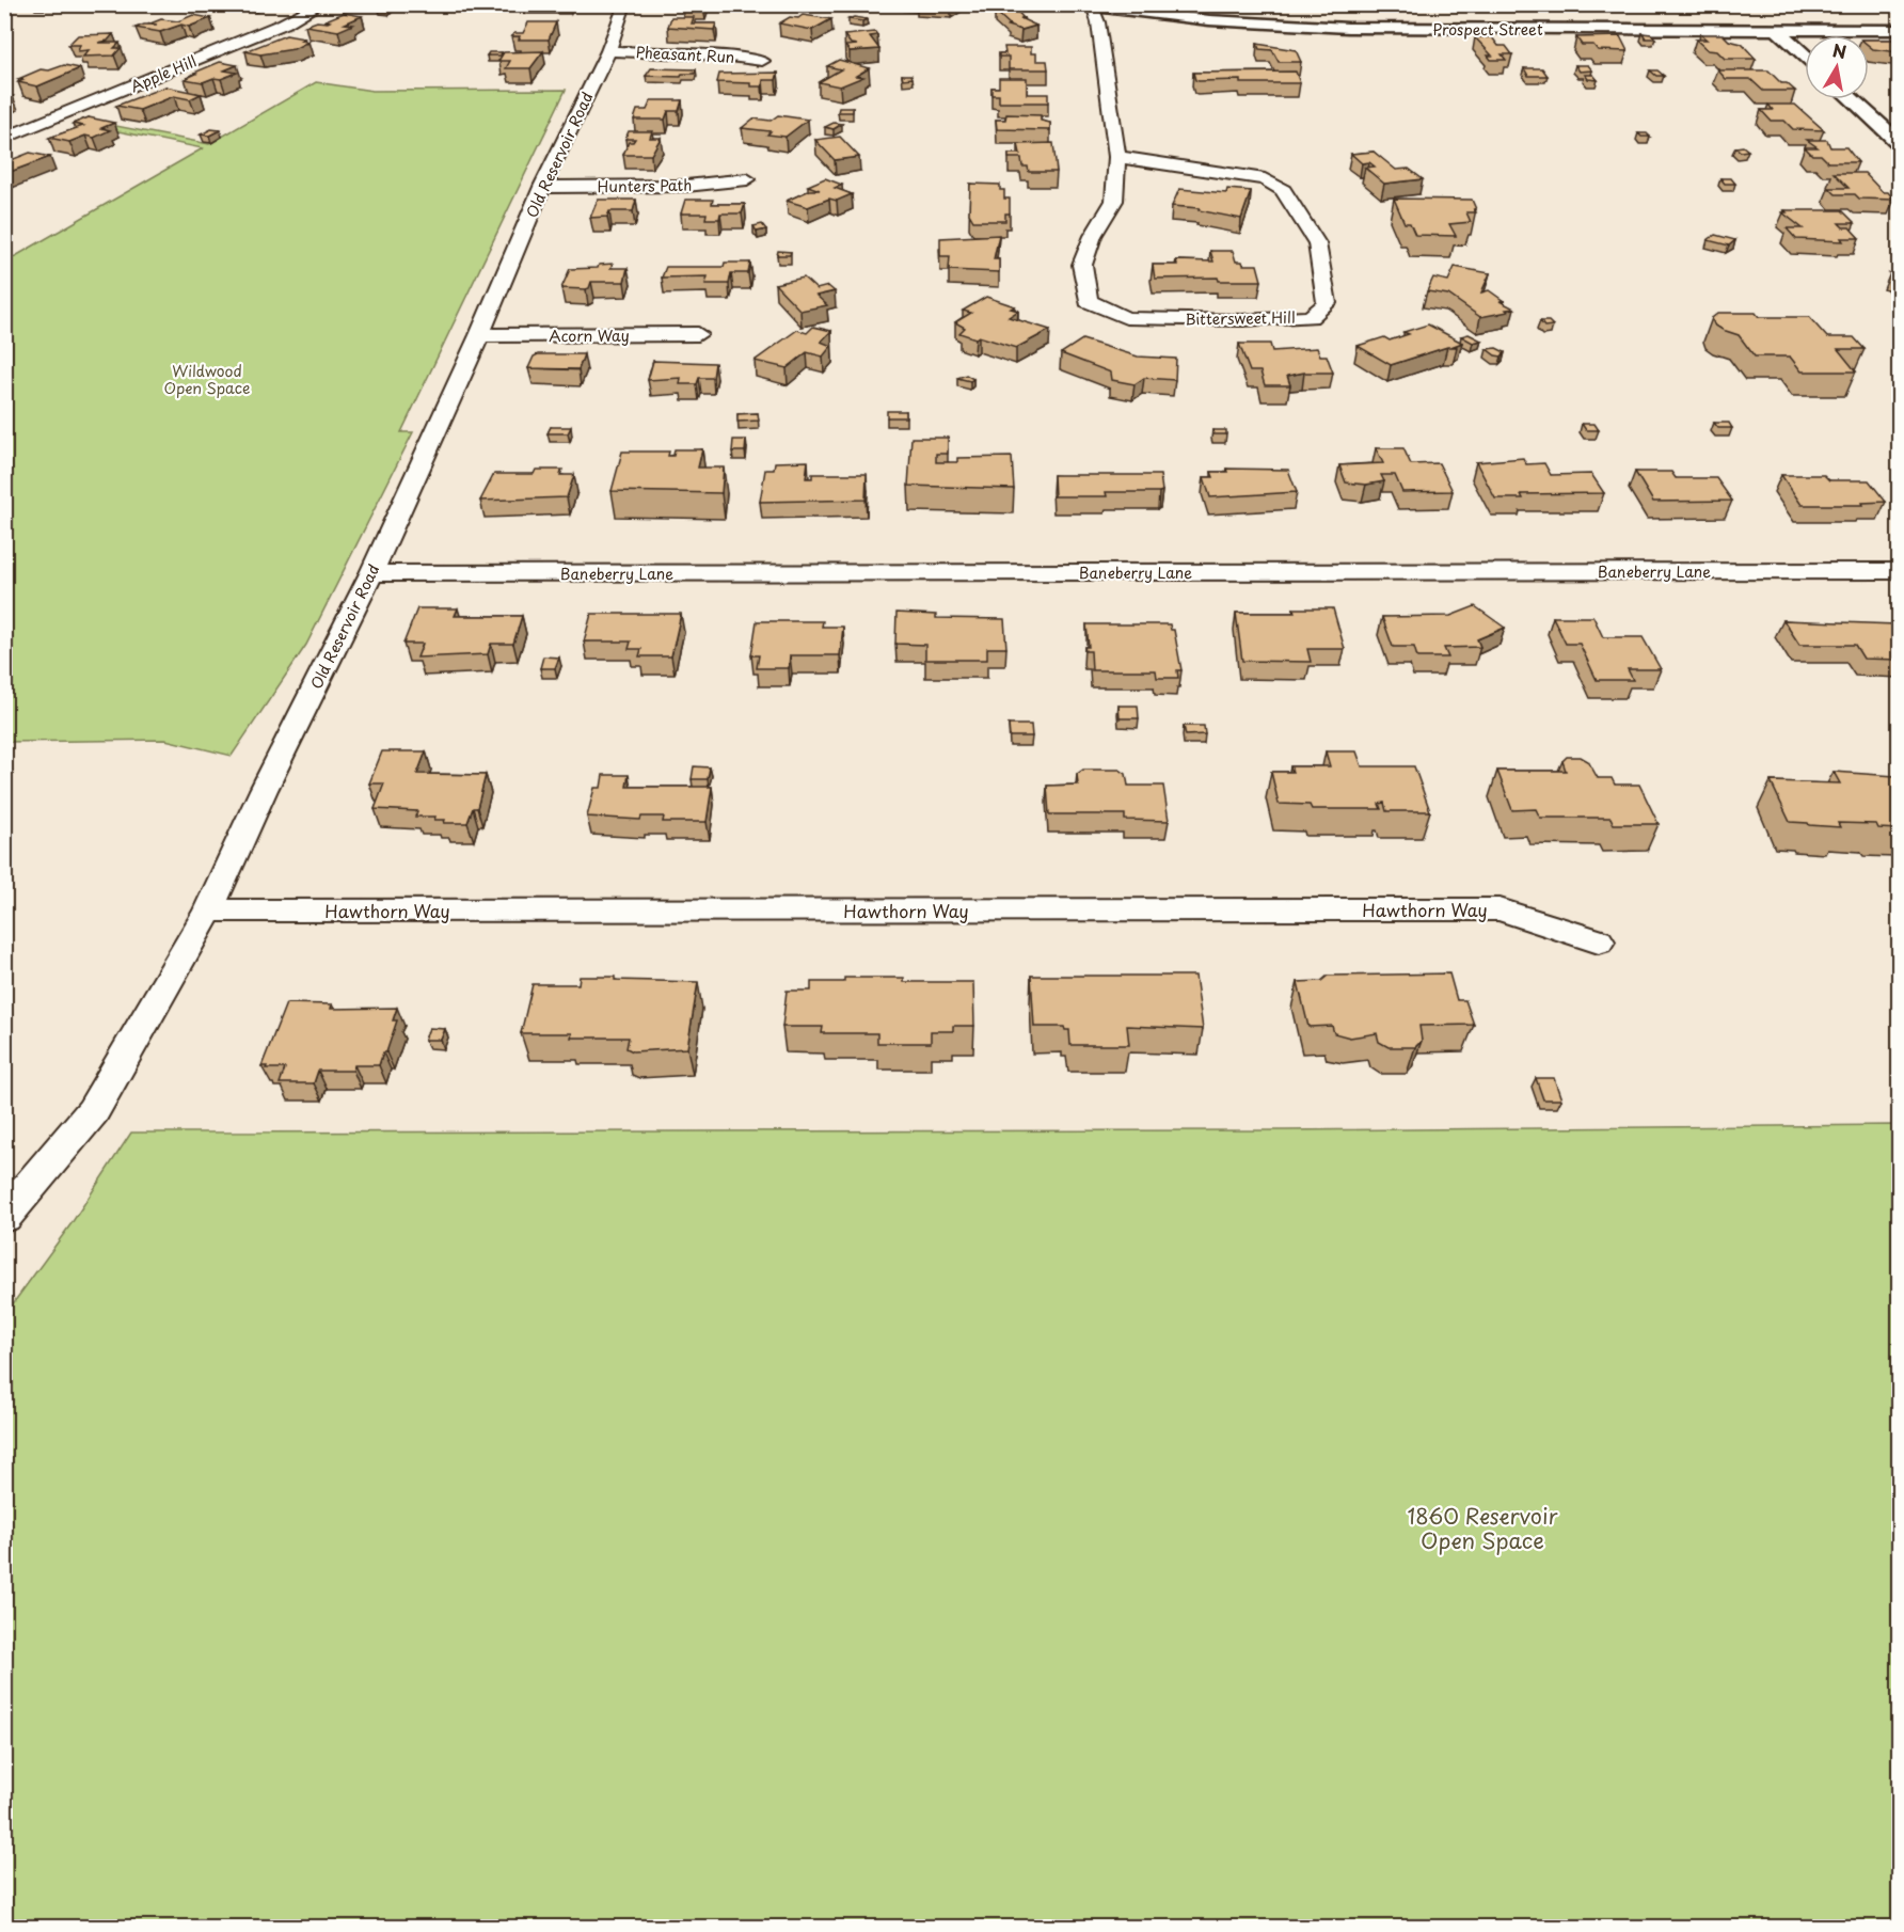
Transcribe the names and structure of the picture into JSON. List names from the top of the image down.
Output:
{
  "streets": {
    "main road": ["Prospect Street"],
    "street": [
      "Pheasant Run",
      "Apple Hill",
      "Old Reservoir Road",
      "Hunters Path",
      "Bittersweet Hill",
      "Acorn Way",
      "Baneberry Lane",
      "Hawthorn Way"
    ]
  },
  "crossings": [
    ["Prospect Street", "Bittersweet Hill"],
    ["Pheasant Run", "Old Reservoir Road"],
    ["Old Reservoir Road", "Hunters Path"],
    ["Old Reservoir Road", "Acorn Way"],
    ["Old Reservoir Road", "Baneberry Lane"],
    ["Old Reservoir Road", "Hawthorn Way"]
  ],
  "parks": ["Wildwood Open Space", "1860 Reservoir Open Space"],
  "north": "top"
}
